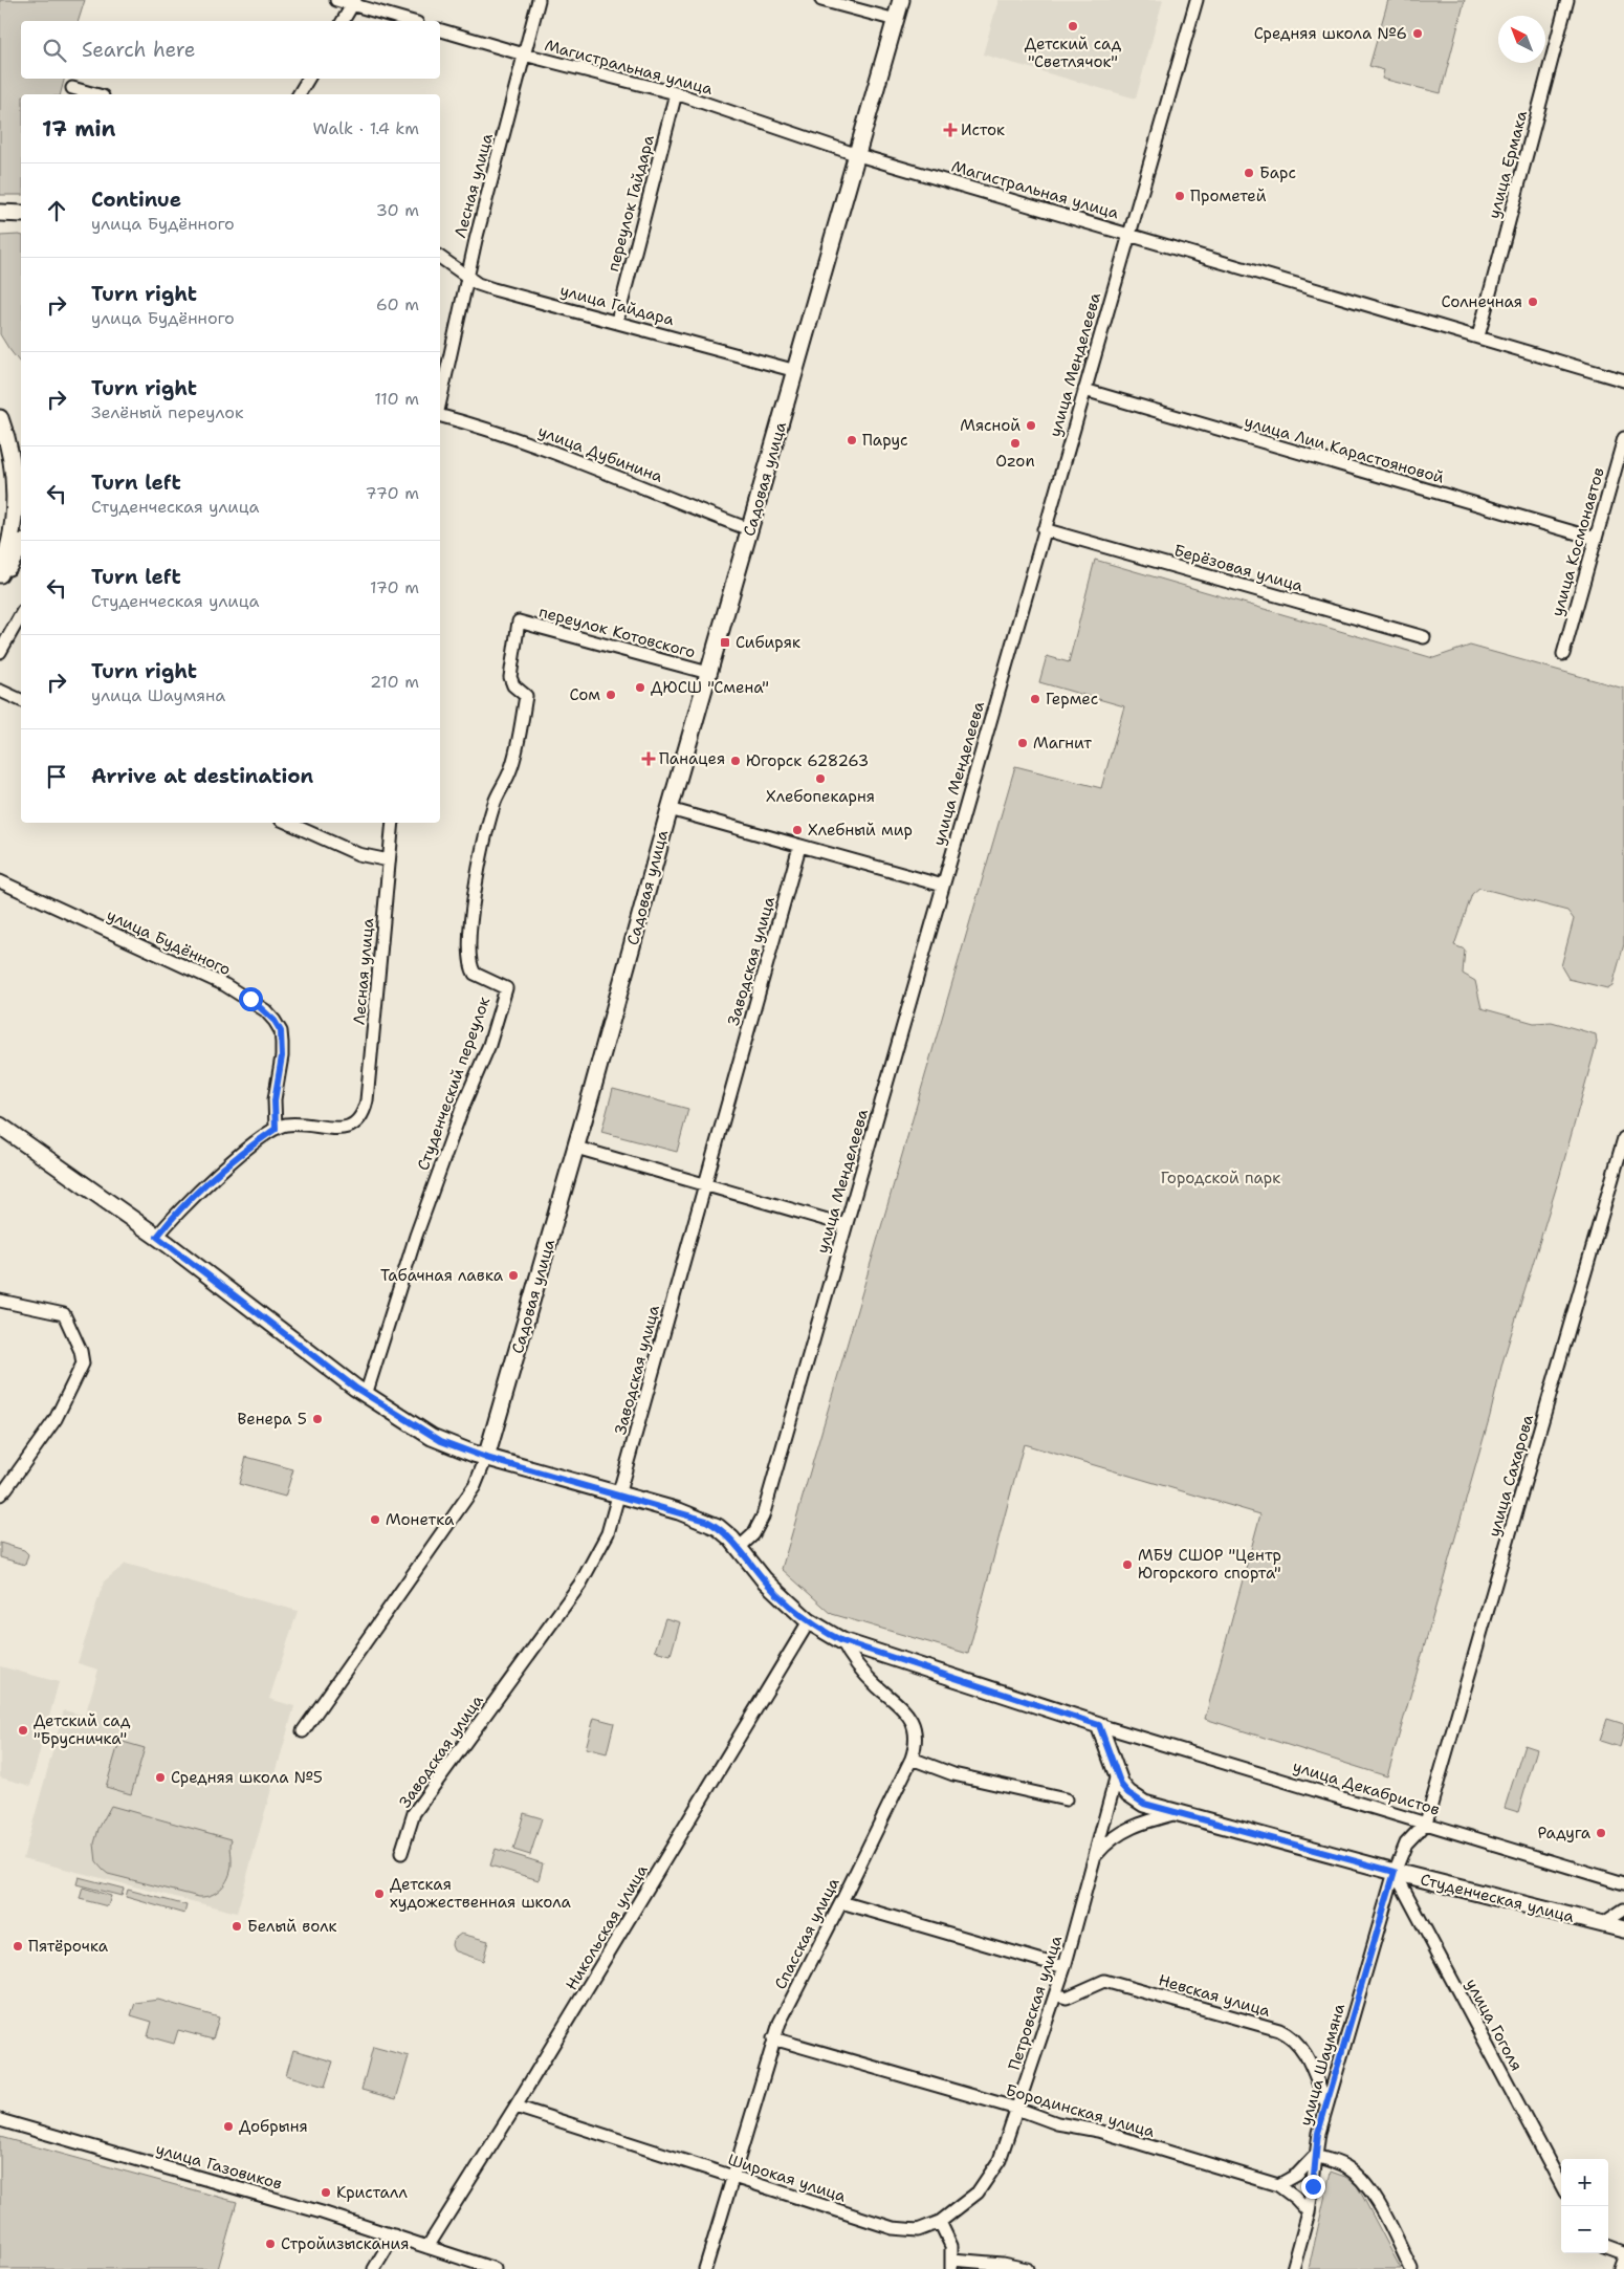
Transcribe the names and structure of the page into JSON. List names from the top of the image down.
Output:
{
  "streets": {
    "street": [
      "Магистральная улица",
      "улица Ермака",
      "Лесная улица",
      "переулок Гайдара",
      "улица Гайдара",
      "улица Менделеева",
      "улица Лии Карастояновой",
      "улица Дубинина",
      "Садовая улица",
      "улица Космонавтов",
      "Берёзовая улица",
      "переулок Котовского",
      "улица Будённого",
      "Заводская улица",
      "Студенческий переулок",
      "улица Сахарова",
      "улица Декабристов",
      "Студенческая улица",
      "Никольская улица",
      "Спасская улица",
      "Невская улица",
      "Петровская улица",
      "улица Гоголя",
      "улица Шаумяна",
      "Бородинская улица",
      "улица Газовиков",
      "Широкая улица"
    ]
  },
  "crossings": [
    ["Магистральная улица", "улица Ермака"],
    ["Магистральная улица", "Лесная улица"],
    ["Магистральная улица", "переулок Гайдара"],
    ["Магистральная улица", "улица Менделеева"],
    ["Магистральная улица", "Садовая улица"],
    ["Лесная улица", "улица Гайдара"],
    ["Лесная улица", "улица Будённого"],
    ["переулок Гайдара", "улица Гайдара"],
    ["улица Гайдара", "Садовая улица"],
    ["улица Менделеева", "улица Лии Карастояновой"],
    ["улица Менделеева", "Берёзовая улица"],
    ["улица Лии Карастояновой", "улица Космонавтов"],
    ["улица Дубинина", "Садовая улица"],
    ["Садовая улица", "переулок Котовского"],
    ["переулок Котовского", "Студенческий переулок"],
    ["улица Сахарова", "улица Декабристов"],
    ["улица Сахарова", "улица Шаумяна"],
    ["улица Декабристов", "Студенческая улица"],
    ["улица Декабристов", "улица Шаумяна"],
    ["Студенческая улица", "Петровская улица"],
    ["Студенческая улица", "улица Гоголя"],
    ["Студенческая улица", "улица Шаумяна"],
    ["Никольская улица", "улица Газовиков"],
    ["Никольская улица", "Широкая улица"],
    ["Спасская улица", "Бородинская улица"],
    ["Спасская улица", "Широкая улица"],
    ["Невская улица", "Петровская улица"],
    ["Невская улица", "улица Шаумяна"],
    ["Петровская улица", "Бородинская улица"],
    ["Петровская улица", "Широкая улица"],
    ["улица Гоголя", "улица Шаумяна"],
    ["улица Шаумяна", "Бородинская улица"]
  ],
  "parks": ["Городской парк"],
  "places": {
    "other": [
      "Детский сад \"Светлячок\"",
      "Средняя школа №6",
      "Барс",
      "Прометей",
      "Солнечная",
      "Мясной",
      "Парус",
      "Ozon",
      "ДЮСШ \"Смена\"",
      "Сом",
      "Гермес",
      "Магнит",
      "Югорск 628263",
      "Хлебопекарня",
      "Хлебный мир",
      "Табачная лавка",
      "Венера 5",
      "Монетка",
      "МБУ СШОР \"Центр Югорского спорта\"",
      "Детский сад \"Брусничка\"",
      "Средняя школа №5",
      "Радуга",
      "Детская художественная школа",
      "Белый волк",
      "Пятёрочка",
      "Добрыня",
      "Кристалл",
      "Стройизыскания"
    ],
    "health": ["Исток", "Панацея"],
    "transit": ["Сибиряк"]
  },
  "north": "top left",
  "page": {
    "search": "Search here",
    "heading": ["17 min", "Walk · 1.4 km"],
    "list": [
      ["Continue", "улица Будённого", "30 m"],
      ["Turn right", "улица Будённого", "60 m"],
      ["Turn right", "Зелёный переулок", "110 m"],
      ["Turn left", "Студенческая улица", "770 m"],
      ["Turn left", "Студенческая улица", "170 m"],
      ["Turn right", "улица Шаумяна", "210 m"],
      "Arrive at destination"
    ],
    "map_buttons": ["+", "−"]
  }
}
